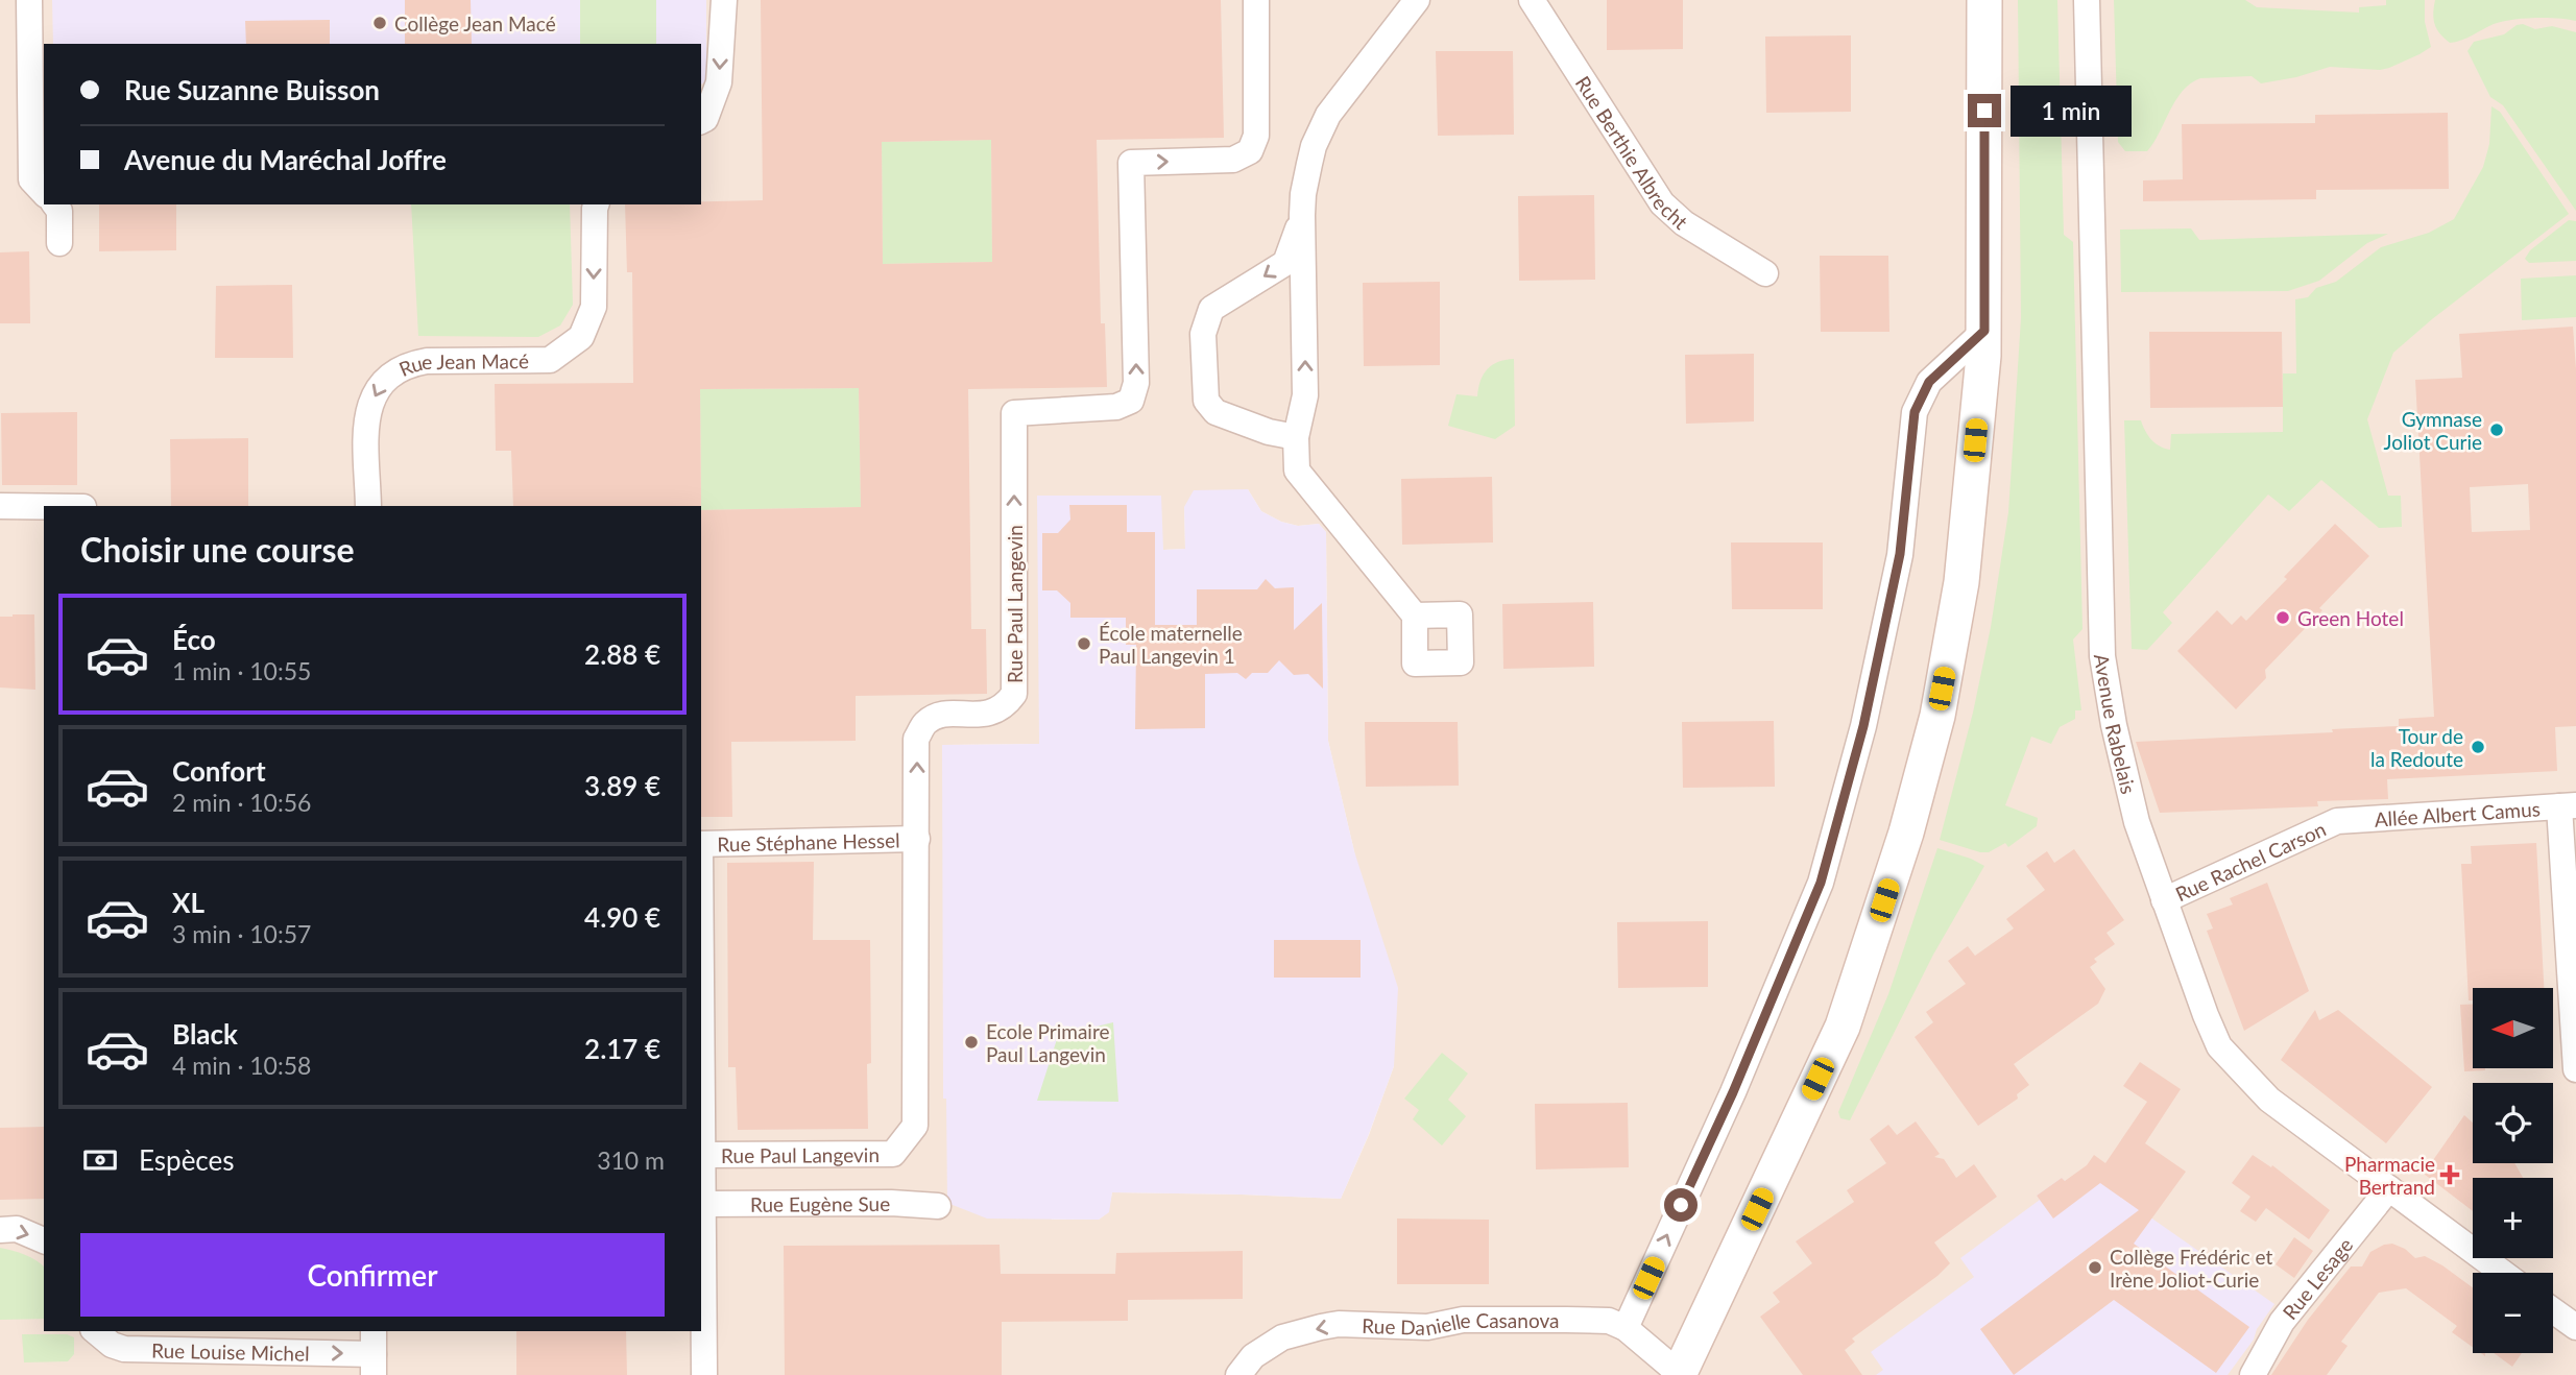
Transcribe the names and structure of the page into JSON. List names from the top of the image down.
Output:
{
  "streets": {
    "street": [
      "Rue Berthie Albrecht",
      "Rue Jean Macé",
      "Rue Paul Langevin",
      "Avenue Rabelais",
      "Allée Albert Camus",
      "Rue Stéphane Hessel",
      "Rue Rachel Carson",
      "Rue Eugène Sue",
      "Rue Lesage",
      "Rue Danielle Casanova",
      "Rue Louise Michel"
    ]
  },
  "crossings": [
    ["Rue Paul Langevin", "Rue Stéphane Hessel"],
    ["Avenue Rabelais", "Rue Rachel Carson"],
    ["Avenue Rabelais", "Rue Lesage"],
    ["Allée Albert Camus", "Rue Rachel Carson"]
  ],
  "one_way": ["Rue Danielle Casanova", "Rue Louise Michel"],
  "places": {
    "other": [
      "Collège Jean Macé",
      "Gymnase Joliot Curie",
      "Green Hotel",
      "École maternelle Paul Langevin 1",
      "Tour de la Redoute",
      "Ecole Primaire Paul Langevin",
      "Collège Frédéric et Irène Joliot-Curie"
    ],
    "health": ["Pharmacie Bertrand"]
  },
  "north": "left",
  "page": {
    "banner": ["Rue Suzanne Buisson", "Avenue du Maréchal Joffre"],
    "bubble": "1 min",
    "heading": "Choisir une course",
    "list": [
      {
        "name": "Éco",
        "note": "1 min · 10:55",
        "value": "2.88 €"
      },
      {
        "name": "Confort",
        "note": "2 min · 10:56",
        "value": "3.89 €"
      },
      {
        "name": "XL",
        "note": "3 min · 10:57",
        "value": "4.90 €"
      },
      {
        "name": "Black",
        "note": "4 min · 10:58",
        "value": "2.17 €"
      }
    ],
    "map_buttons": ["+", "−"],
    "pay": ["Espèces", "310 m"],
    "buttons": "Confirmer"
  }
}
